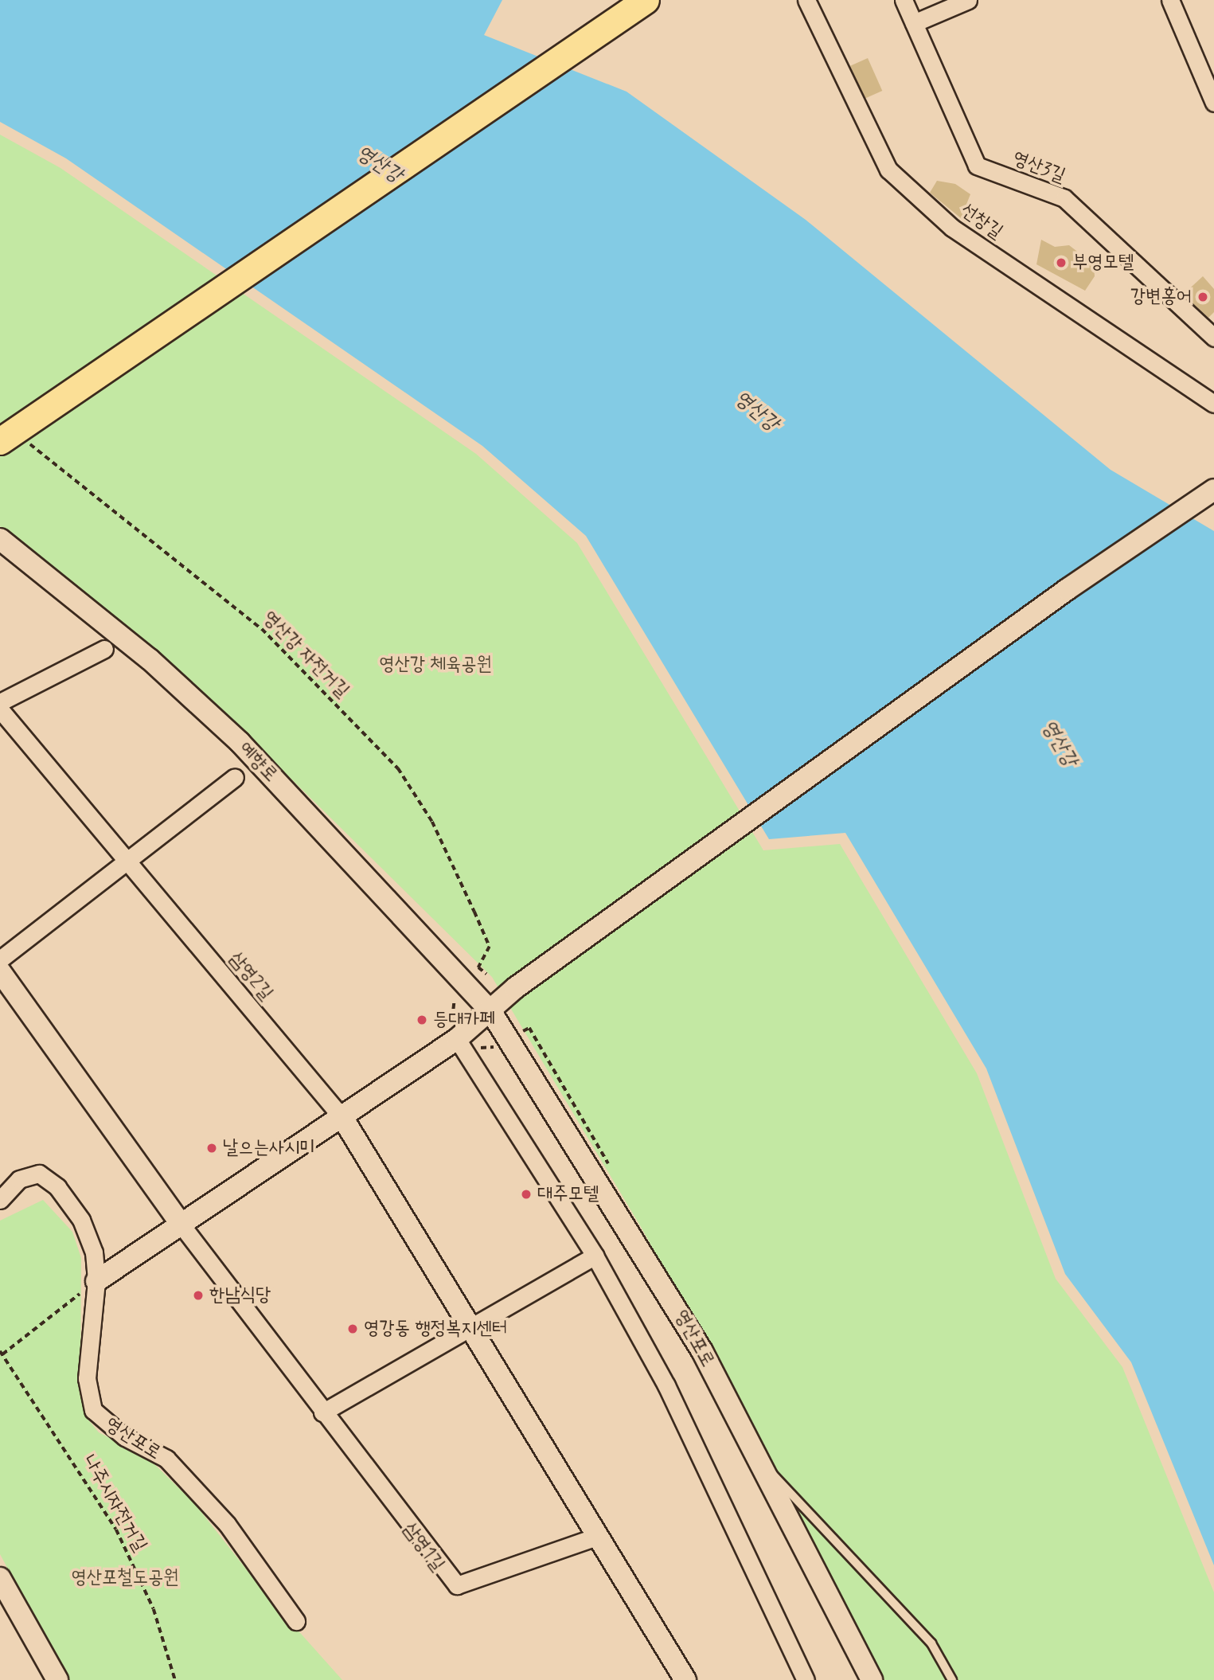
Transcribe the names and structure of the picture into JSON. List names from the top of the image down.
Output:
{
  "streets": {
    "street": [
      "영산3길",
      "선창길",
      "예향로",
      "삼영2길",
      "영산포로",
      "삼영1길"
    ],
    "path": ["영산강 자전거길", "나주시자전거길"]
  },
  "crossings": [
    ["예향로", "영산포로"]
  ],
  "water": ["영산강"],
  "parks": ["영산강 체육공원", "영산포철도공원"],
  "places": [
    "부영모텔",
    "강변홍어",
    "등대카페",
    "날으는사시미",
    "대주모텔",
    "한남식당",
    "영강동 행정복지센터"
  ]
}
